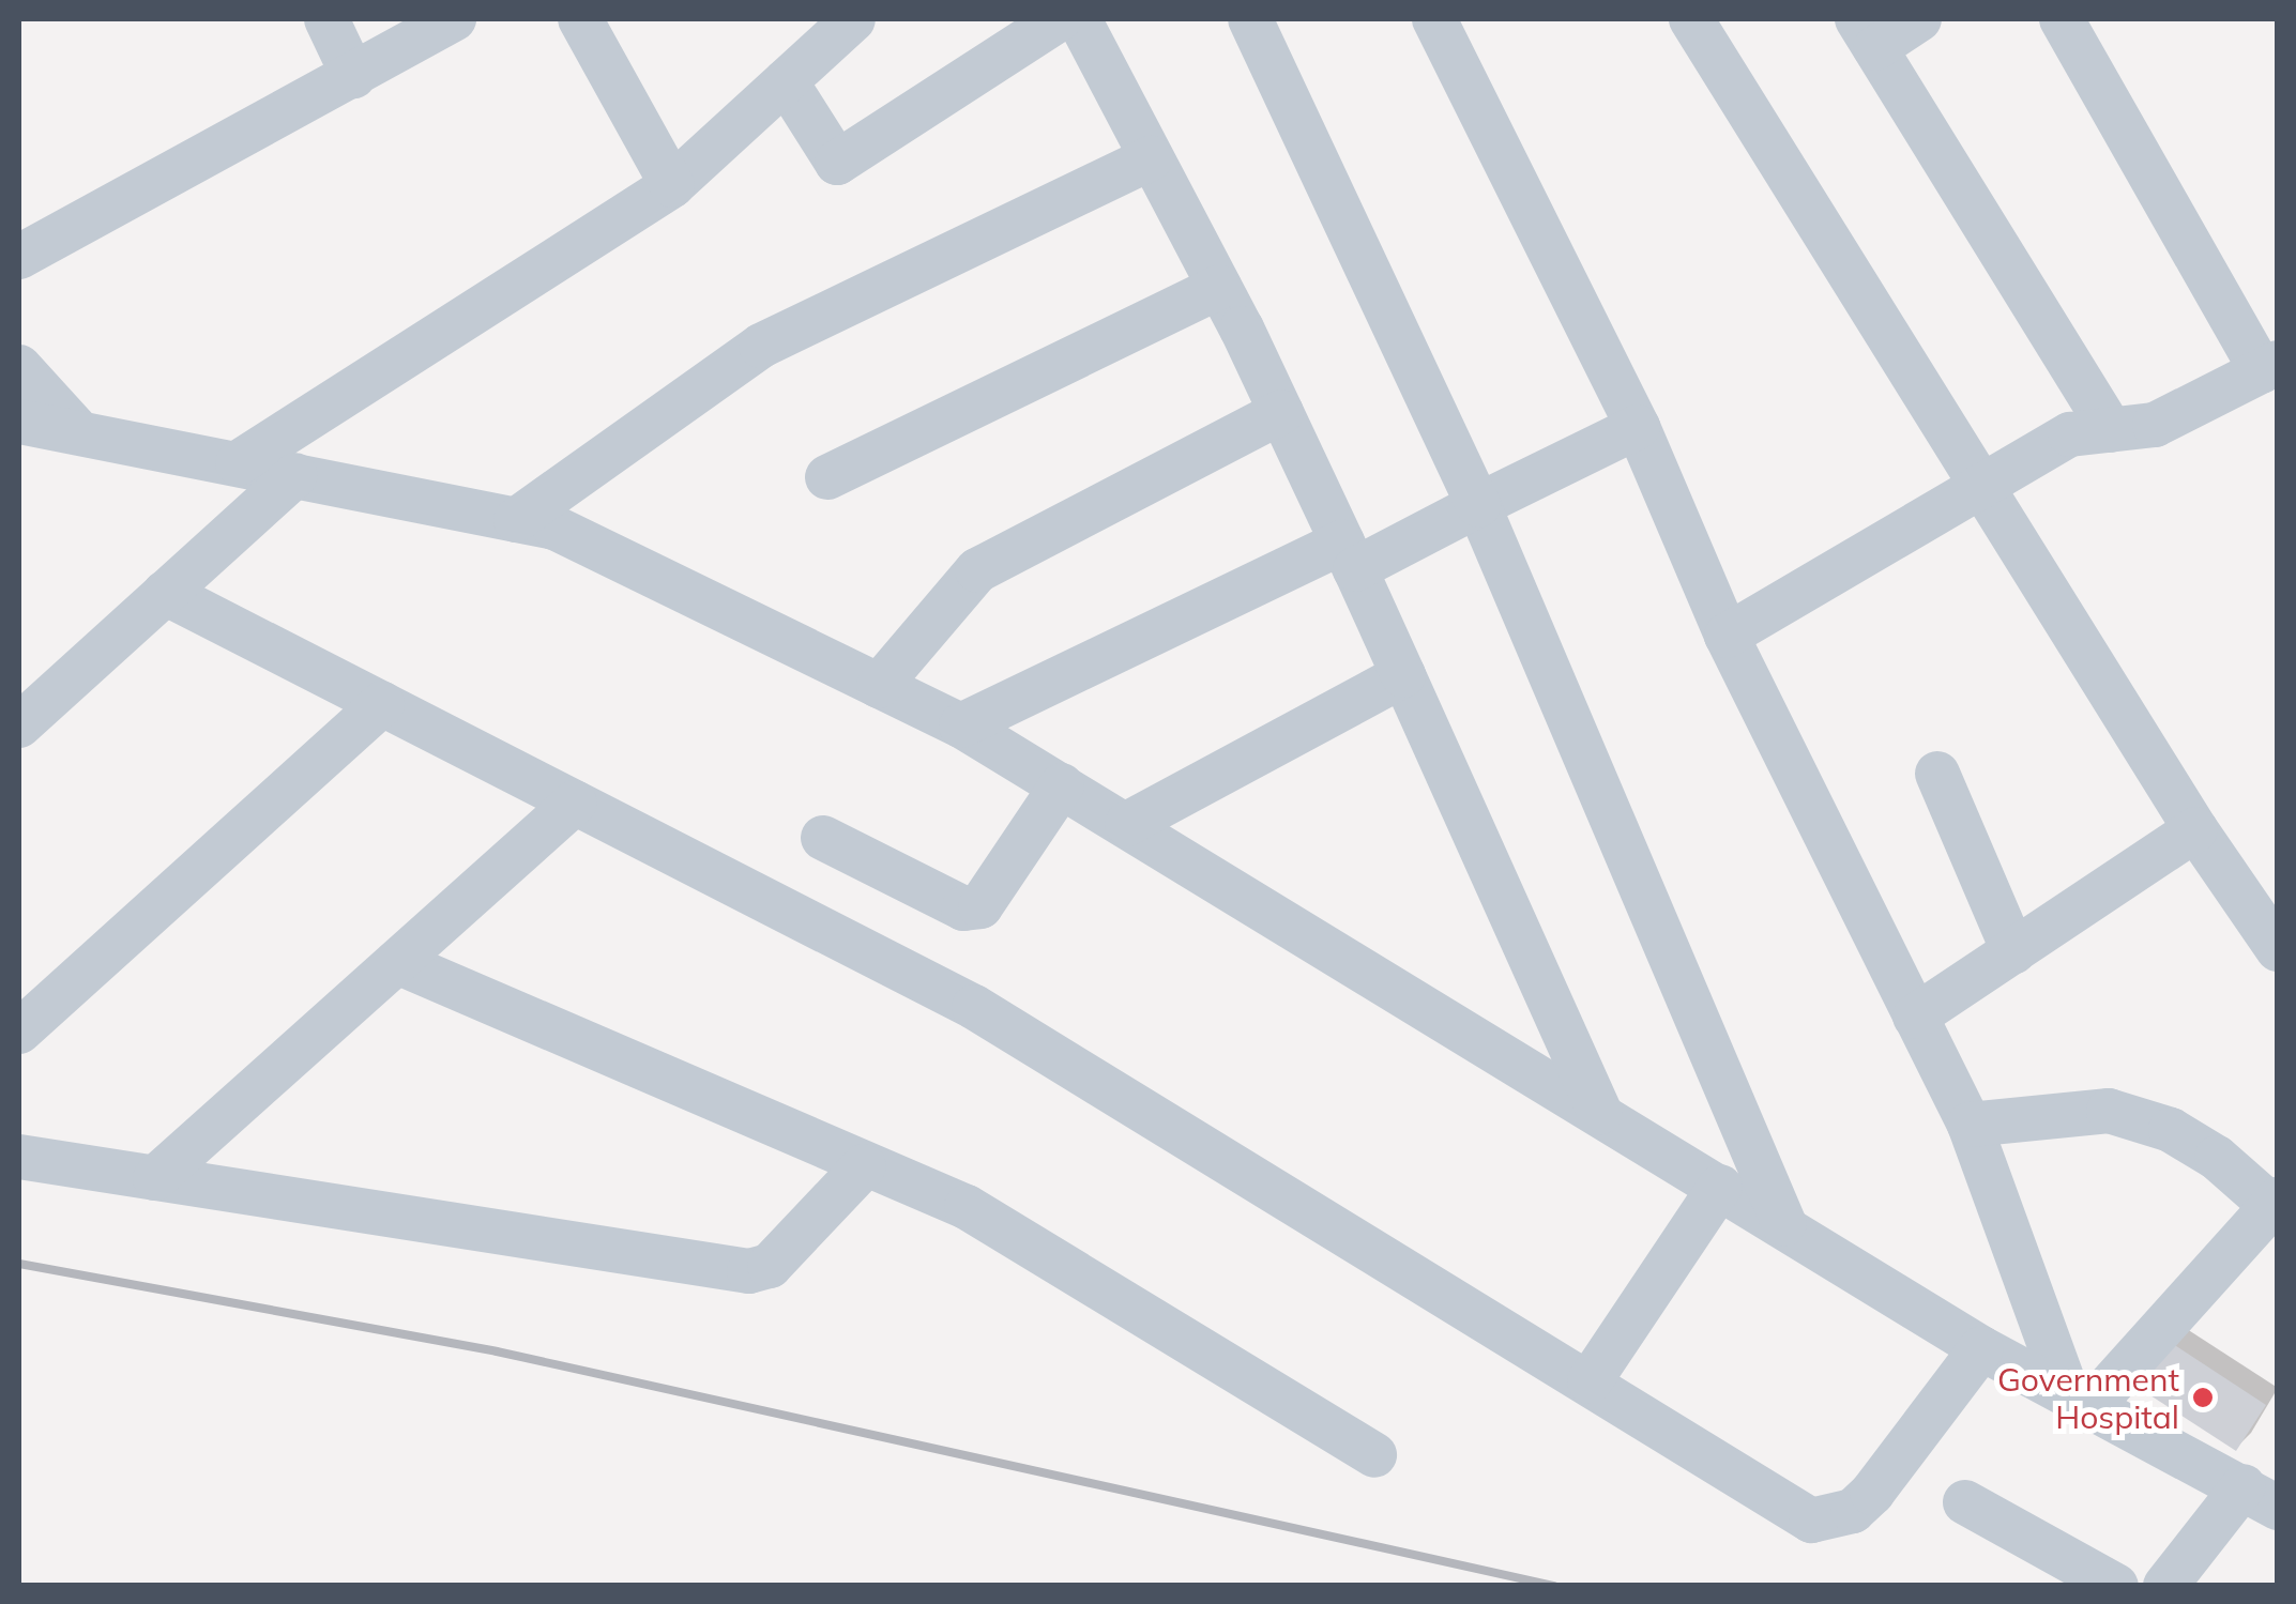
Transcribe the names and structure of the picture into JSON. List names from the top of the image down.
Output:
{
  "places": ["Government Hospital"]
}
